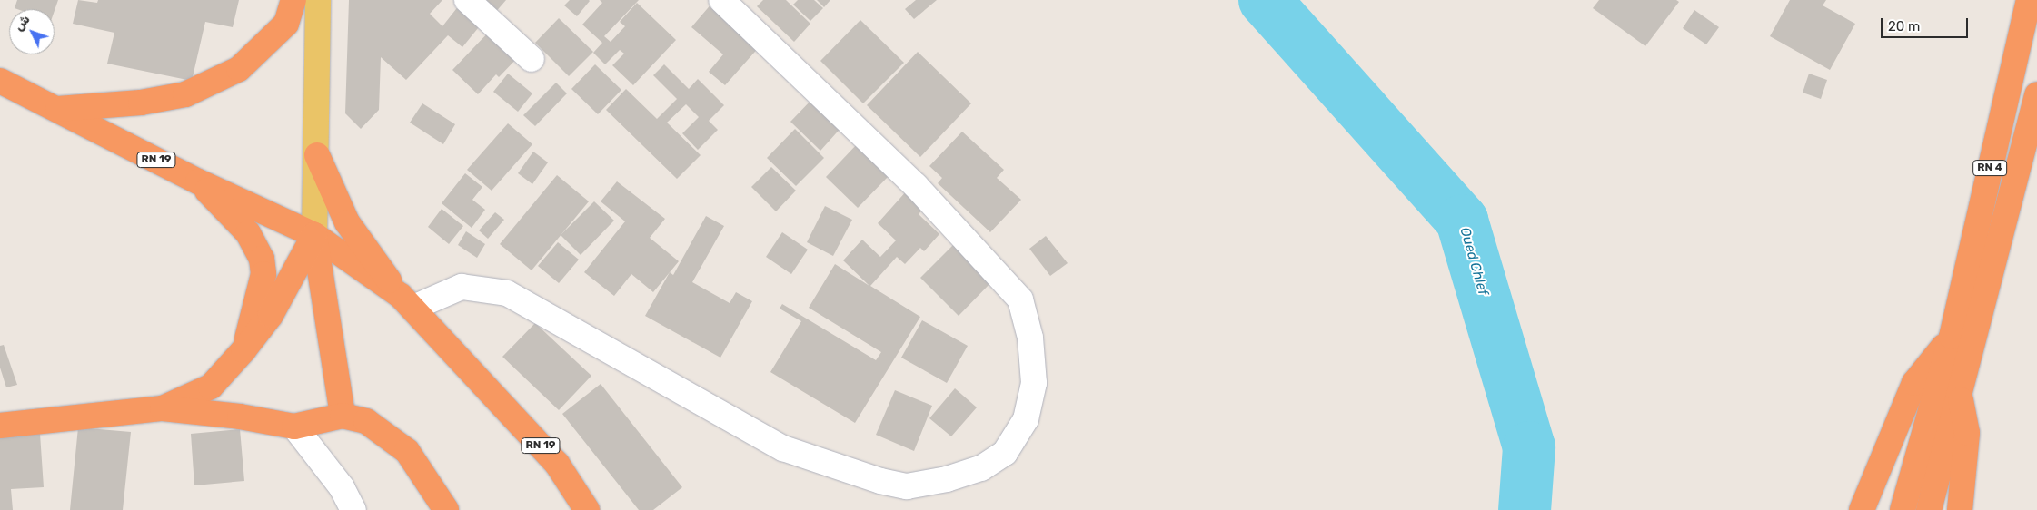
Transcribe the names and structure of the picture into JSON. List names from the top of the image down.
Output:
{
  "streets": {
    "highway": ["RN 19", "RN 4"]
  },
  "water": ["Oued Chlef"],
  "scale_bar": "20 m",
  "north": "top left"
}
